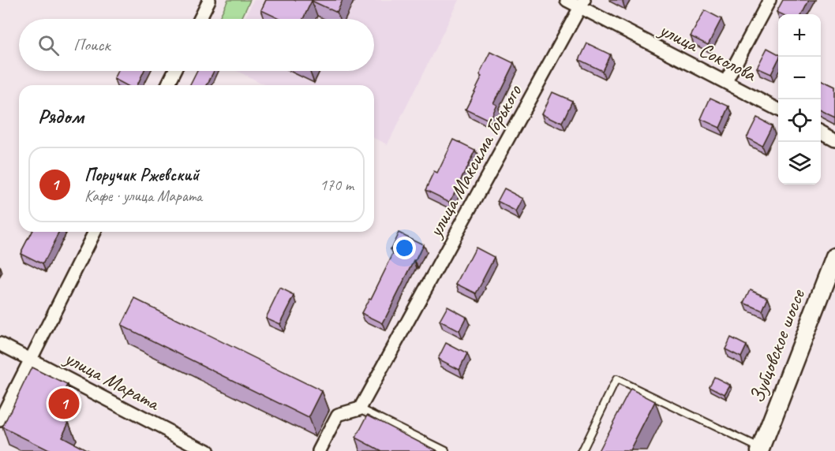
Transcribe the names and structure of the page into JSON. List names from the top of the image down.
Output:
{
  "streets": {
    "main road": ["Зубцовское шоссе"],
    "street": ["улица Соколова", "улица Максима Горького", "улица Марата"]
  },
  "crossings": [
    ["улица Соколова", "улица Максима Горького"]
  ],
  "page": {
    "map_buttons": ["+", "−"],
    "search": "Поиск",
    "heading": "Рядом",
    "list": [
      {
        "mark": "1",
        "name": "Поручик Ржевский",
        "note": "Кафе · улица Марата",
        "value": "170 m"
      }
    ],
    "pins": "1"
  }
}
